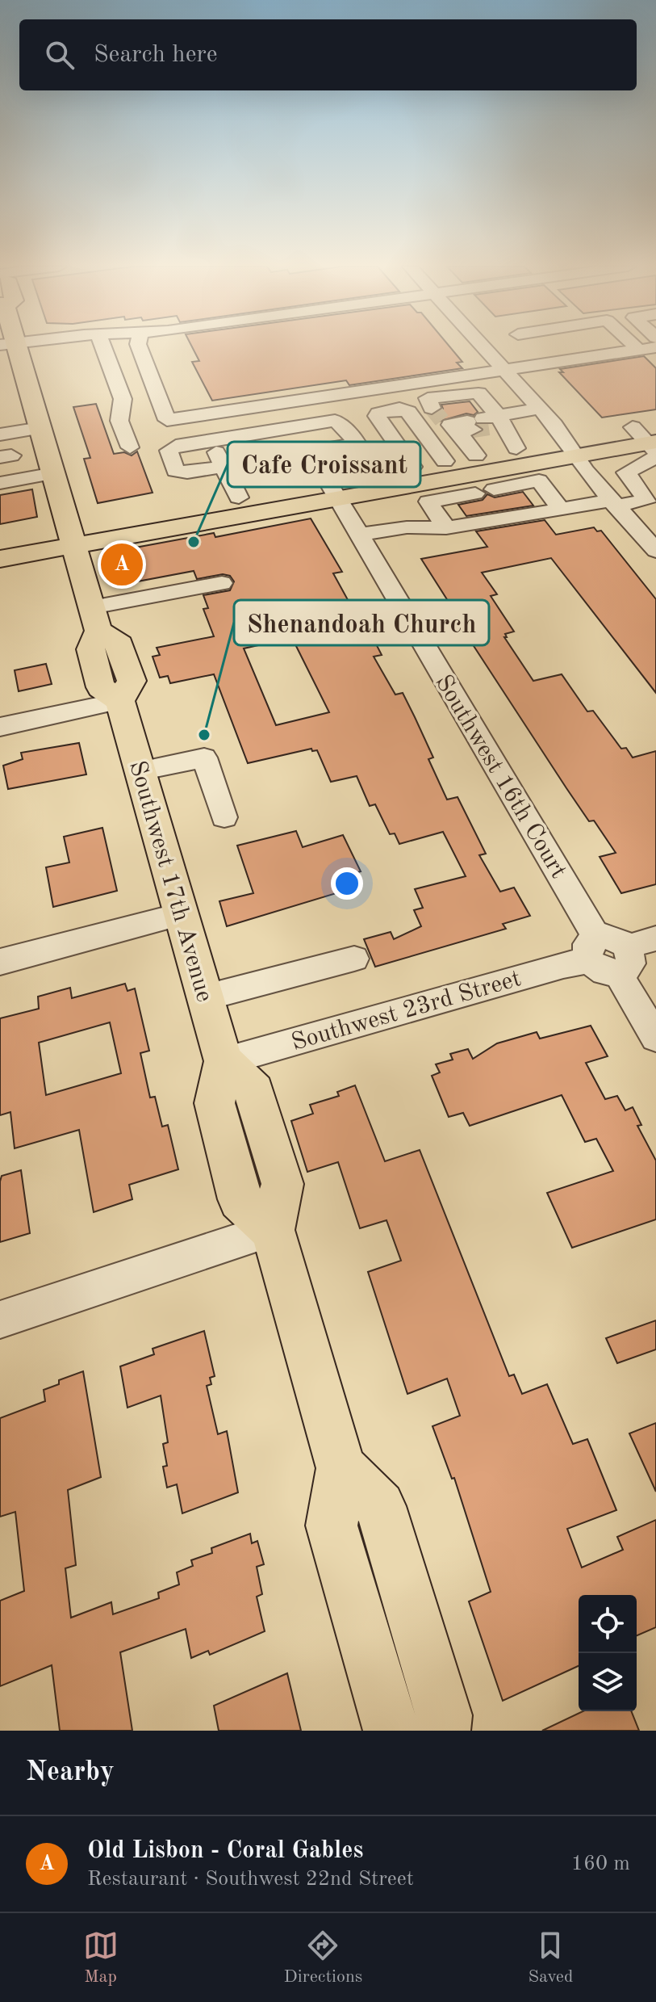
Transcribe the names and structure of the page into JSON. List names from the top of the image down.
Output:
{
  "streets": {
    "main road": ["Southwest 17th Avenue"],
    "street": ["Southwest 16th Court", "Southwest 23rd Street"]
  },
  "crossings": [
    ["Southwest 16th Court", "Southwest 23rd Street"],
    ["Southwest 17th Avenue", "Southwest 23rd Street"]
  ],
  "places": ["Cafe Croissant", "Shenandoah Church"],
  "page": {
    "search": "Search here",
    "pins": "A",
    "heading": "Nearby",
    "list": [
      {
        "mark": "A",
        "name": "Old Lisbon - Coral Gables",
        "note": "Restaurant · Southwest 22nd Street",
        "value": "160 m"
      }
    ],
    "nav": ["Map", "Directions", "Saved"]
  }
}
